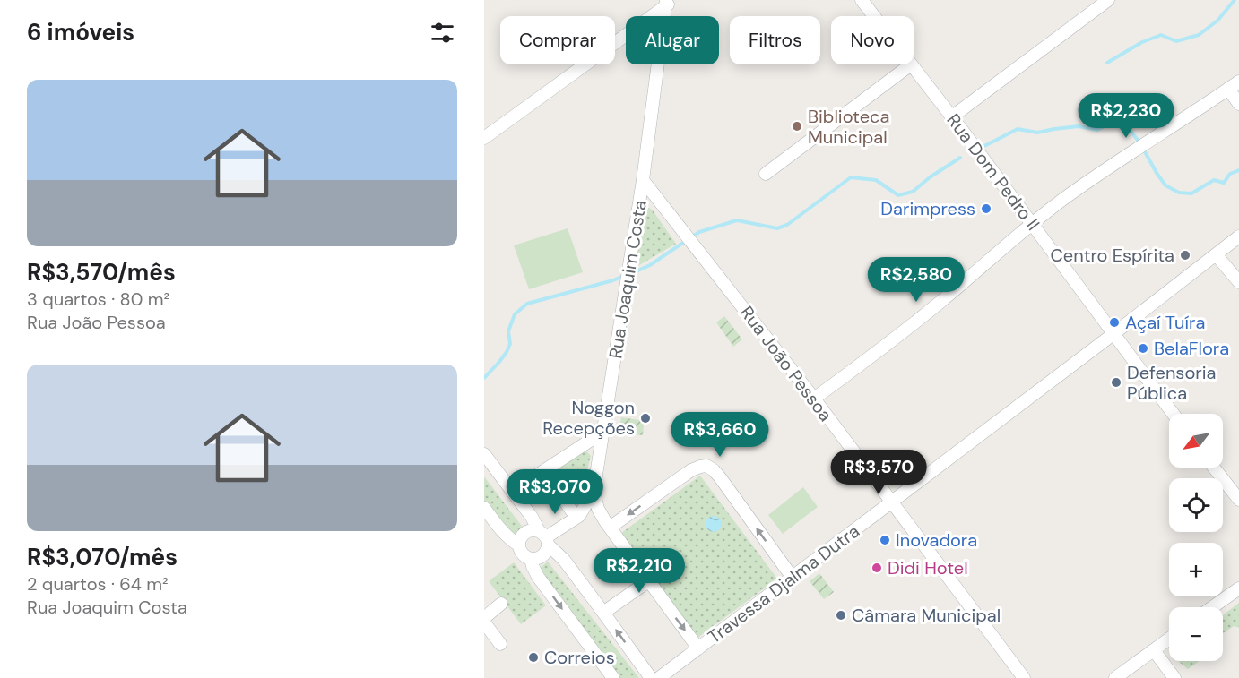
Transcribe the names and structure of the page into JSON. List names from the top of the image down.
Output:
{
  "streets": {
    "street": [
      "Rua Dom Pedro II",
      "Rua Joaquim Costa",
      "Rua João Pessoa",
      "Travessa Djalma Dutra"
    ]
  },
  "crossings": [
    ["Rua Dom Pedro II", "Travessa Djalma Dutra"],
    ["Rua Joaquim Costa", "Rua João Pessoa"],
    ["Rua João Pessoa", "Travessa Djalma Dutra"]
  ],
  "places": [
    "Biblioteca Municipal",
    "Darimpress",
    "Centro Espírita",
    "Açaí Tuíra",
    "BelaFlora",
    "Defensoria Pública",
    "Noggon Recepções",
    "Inovadora",
    "Didi Hotel",
    "Câmara Municipal",
    "Correios"
  ],
  "north": "bottom left",
  "page": {
    "heading": "6 imóveis",
    "chip": [
      "Comprar",
      "Alugar",
      "Filtros",
      "Novo"
    ],
    "list": [
      {
        "name": "R$3,570/mês",
        "note": "3 quartos · 80 m² · Rua João Pessoa"
      },
      {
        "name": "R$3,070/mês",
        "note": "2 quartos · 64 m² · Rua Joaquim Costa"
      }
    ],
    "price": [
      "R$2,230",
      "R$2,580",
      "R$3,660",
      "R$3,570",
      "R$3,070",
      "R$2,210"
    ],
    "map_buttons": ["+", "−"]
  }
}
